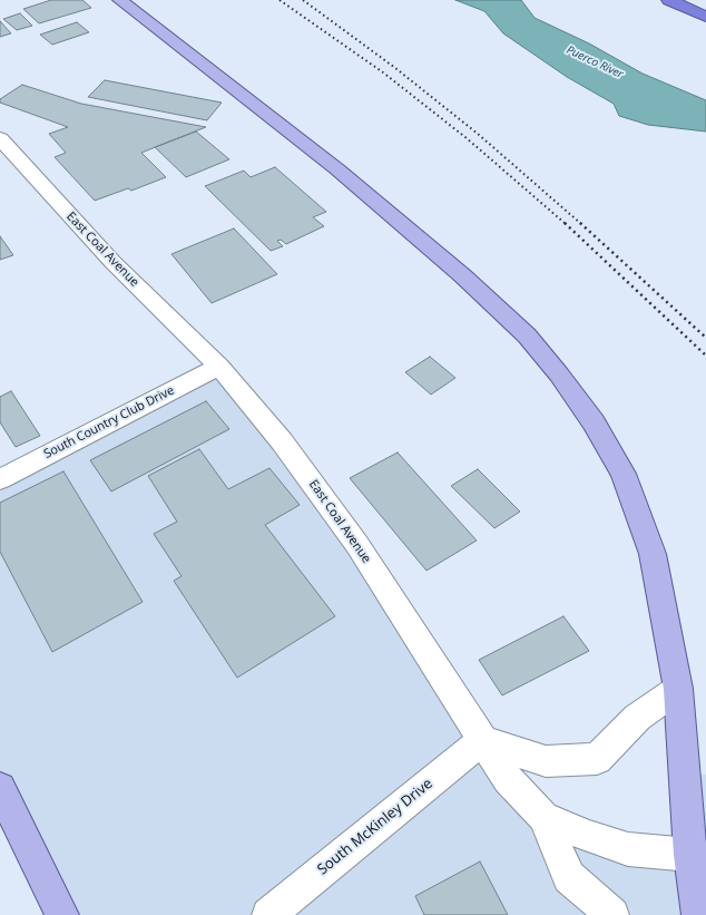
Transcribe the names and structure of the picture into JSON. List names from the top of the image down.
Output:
{
  "streets": {
    "street": ["East Coal Avenue", "South Country Club Drive", "South McKinley Drive"]
  },
  "crossings": [
    ["East Coal Avenue", "South Country Club Drive"],
    ["East Coal Avenue", "South McKinley Drive"]
  ],
  "water": ["Puerco River"]
}
